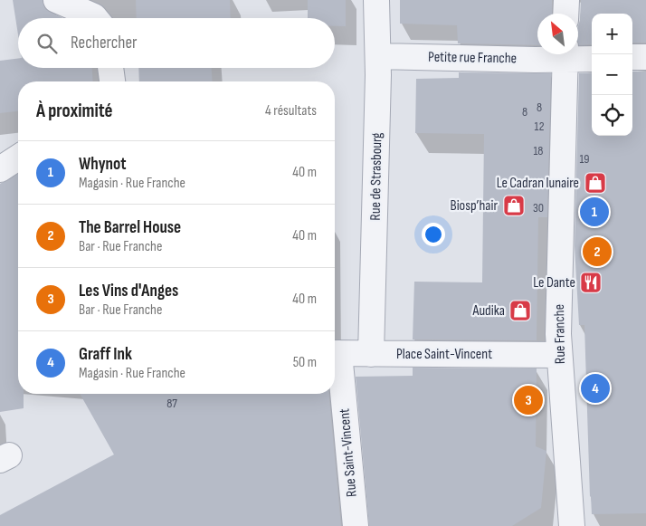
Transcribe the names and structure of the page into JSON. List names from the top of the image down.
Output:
{
  "streets": {
    "street": [
      "Petite rue Franche",
      "Rue de Strasbourg",
      "Rue Franche",
      "Place Saint-Vincent",
      "Rue Saint-Vincent"
    ]
  },
  "crossings": [
    ["Petite rue Franche", "Rue de Strasbourg"],
    ["Rue de Strasbourg", "Place Saint-Vincent"],
    ["Rue Franche", "Place Saint-Vincent"]
  ],
  "places": {
    "shop": ["Le Cadran lunaire", "Biosp’hair", "Audika"],
    "restaurant": ["Le Dante"]
  },
  "house_numbers": [
    "8",
    "8",
    "12",
    "18",
    "19",
    "30",
    "87"
  ],
  "north": "top left",
  "page": {
    "map_buttons": ["+", "−"],
    "search": "Rechercher",
    "heading": ["À proximité", "4 résultats"],
    "list": [
      {
        "mark": "1",
        "name": "Whynot",
        "note": "Magasin · Rue Franche",
        "value": "40 m"
      },
      {
        "mark": "2",
        "name": "The Barrel House",
        "note": "Bar · Rue Franche",
        "value": "40 m"
      },
      {
        "mark": "3",
        "name": "Les Vins d'Anges",
        "note": "Bar · Rue Franche",
        "value": "40 m"
      },
      {
        "mark": "4",
        "name": "Graff Ink",
        "note": "Magasin · Rue Franche",
        "value": "50 m"
      }
    ],
    "pins": [
      "1",
      "2",
      "4",
      "3"
    ]
  }
}
